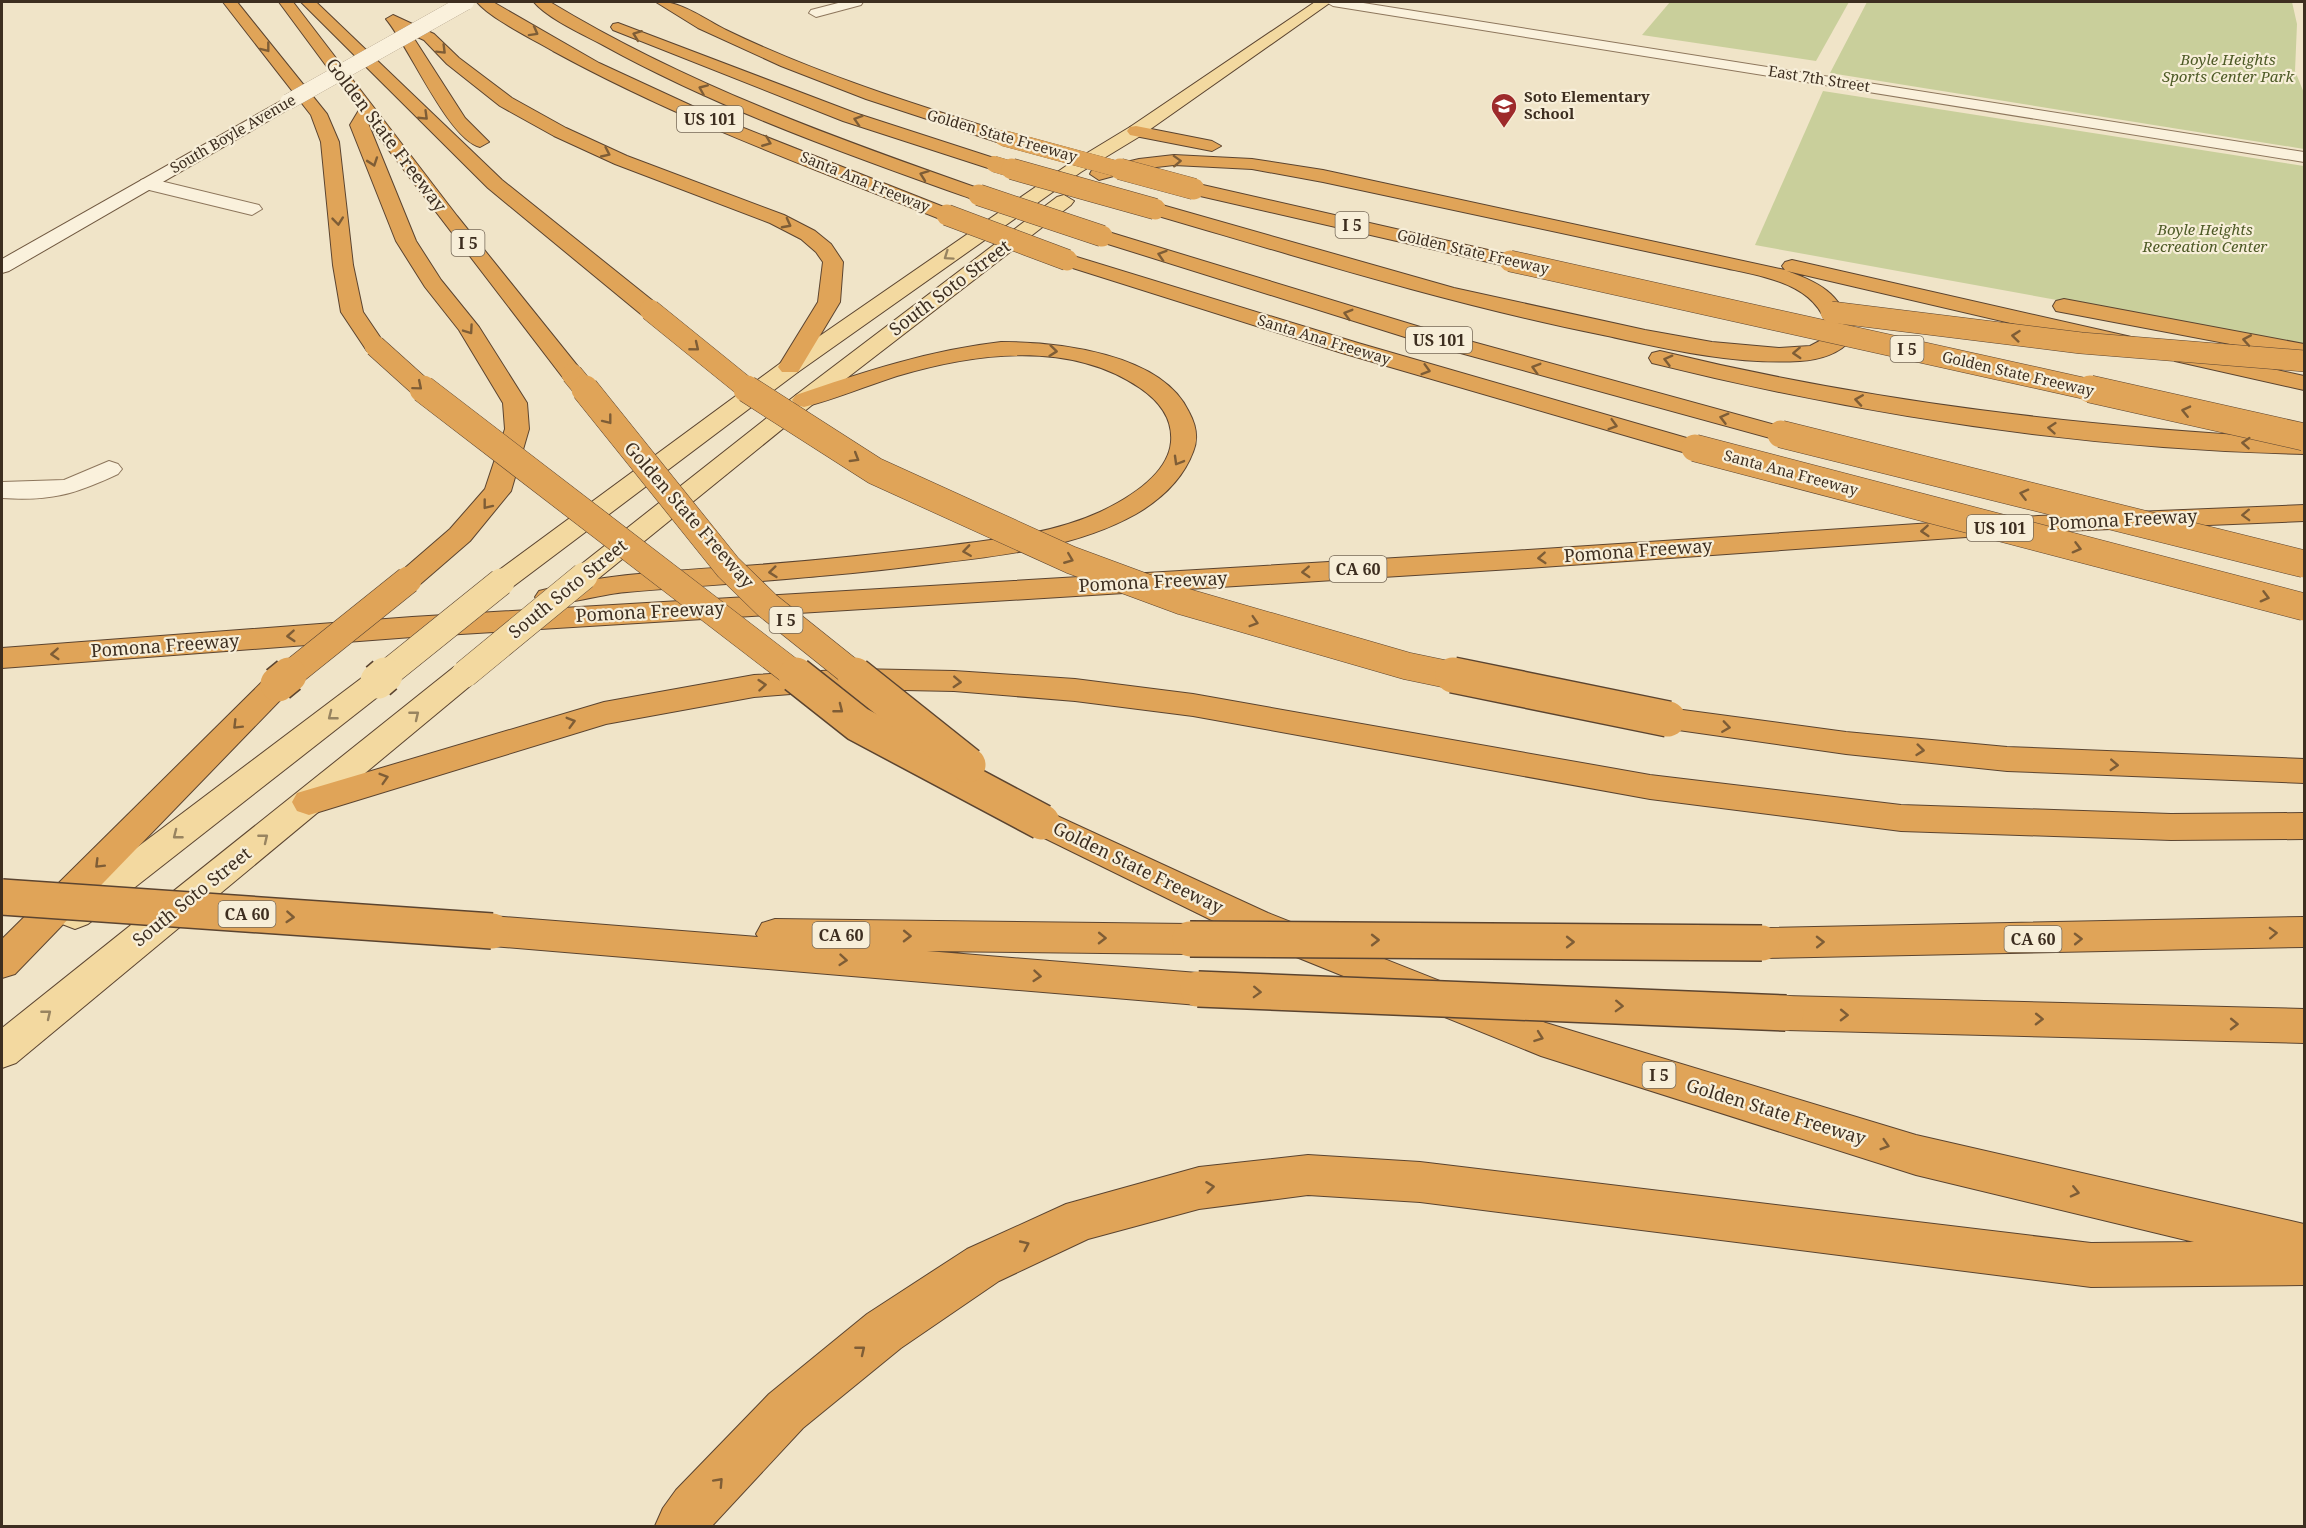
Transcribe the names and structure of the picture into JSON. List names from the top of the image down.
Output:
{
  "streets": {
    "highway": [
      "US 101",
      "Golden State Freeway",
      "Santa Ana Freeway",
      "I 5",
      "Pomona Freeway",
      "CA 60"
    ],
    "main road": ["South Soto Street"],
    "street": ["East 7th Street", "South Boyle Avenue"]
  },
  "parks": ["Boyle Heights Sports Center Park", "Boyle Heights Recreation Center"],
  "places": {
    "school or university": ["Soto Elementary School"]
  }
}
